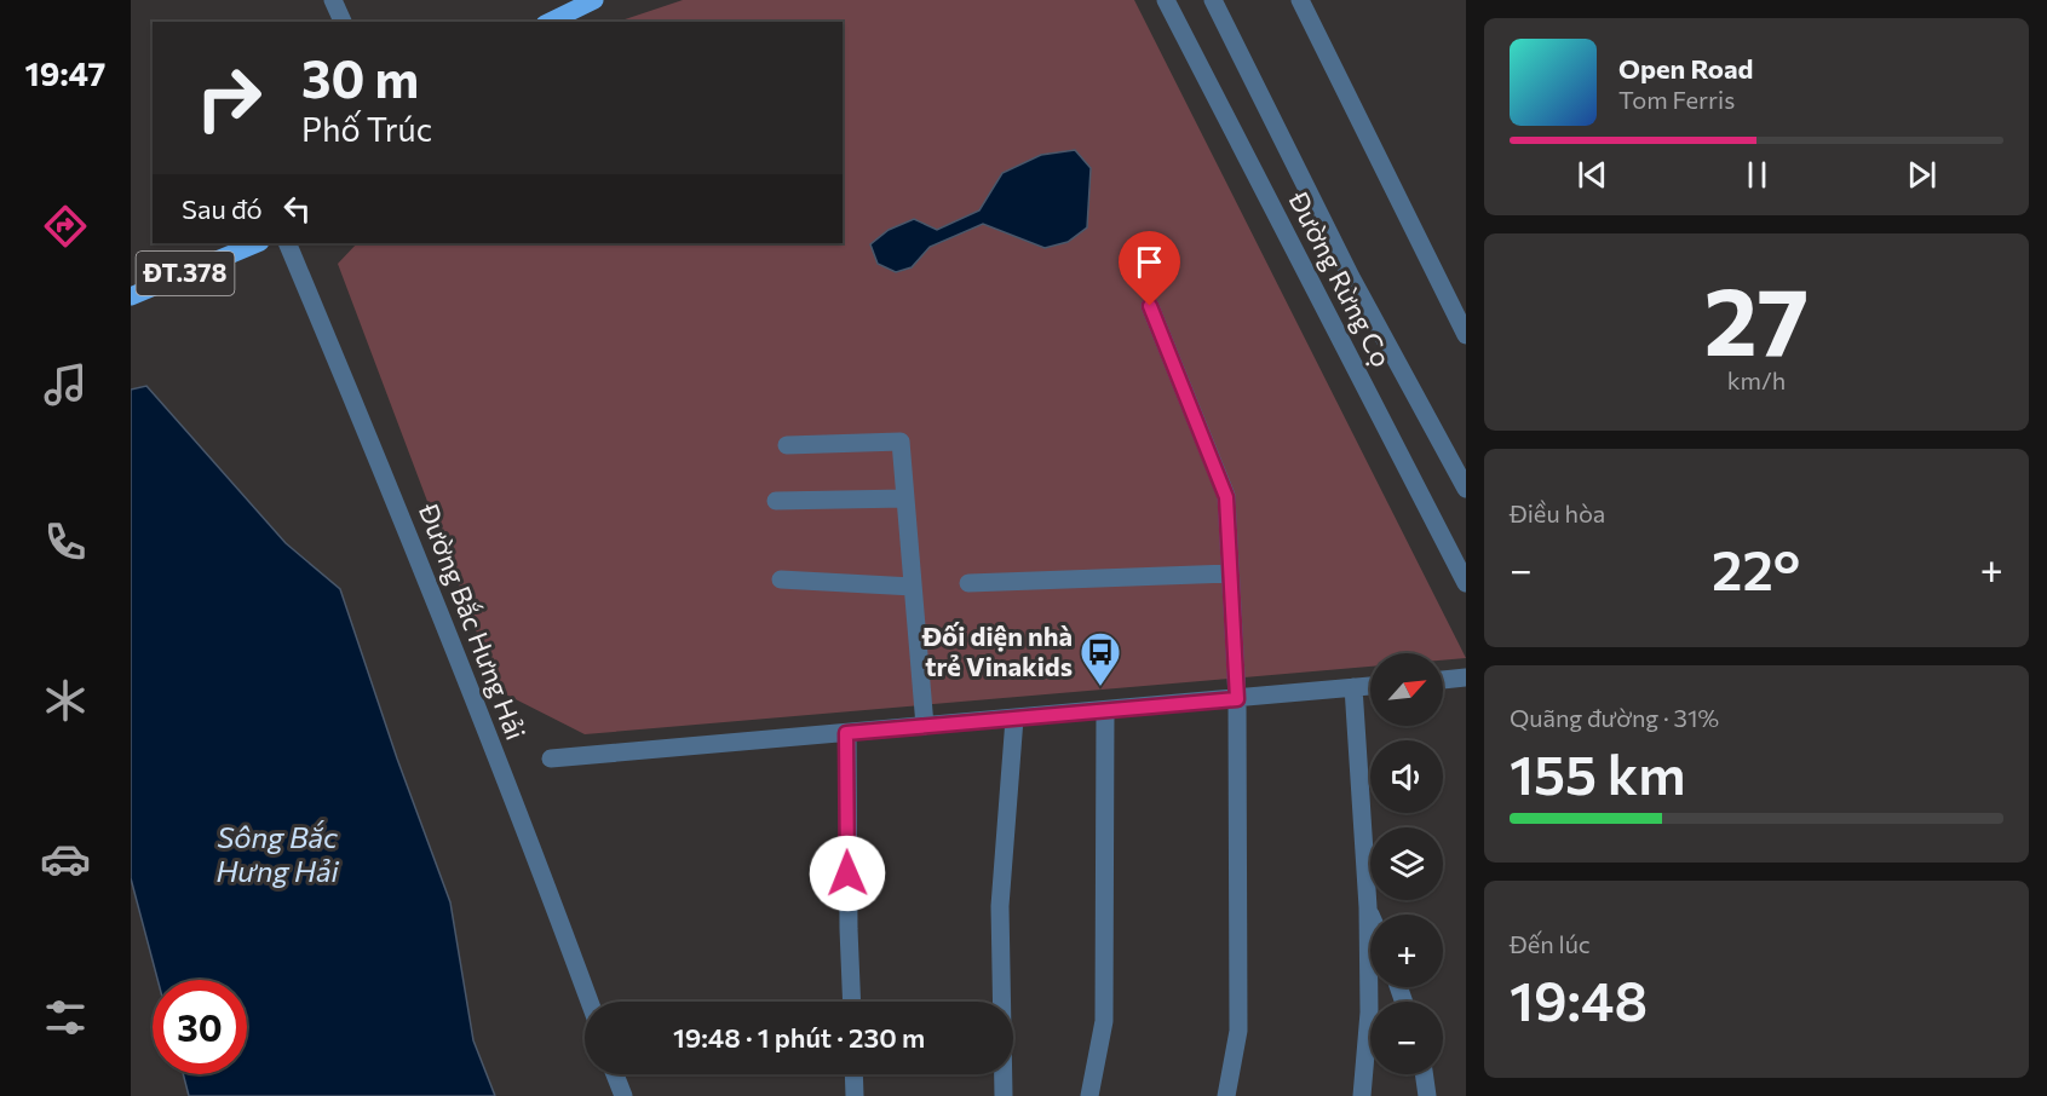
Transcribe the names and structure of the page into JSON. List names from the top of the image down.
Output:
{
  "streets": {
    "main road": ["ĐT.378"],
    "street": ["Đường Rừng Cọ", "Đường Bắc Hưng Hải"]
  },
  "water": ["Sông Bắc Hưng Hải"],
  "places": {
    "bus stop": ["Đối diện nhà trẻ Vinakids"]
  },
  "north": "top right",
  "page": {
    "tabs": "19:47",
    "turn": ["30 m", "Phố Trúc"],
    "song": ["Open Road", "Tom Ferris"],
    "then": "Sau đó",
    "tile": [
      ["27", "km/h"],
      "Điều hòa",
      ["Quãng đường · 31%", "155 km"],
      ["Đến lúc", "19:48"]
    ],
    "heat": ["−", "22°", "+"],
    "map_buttons": ["+", "−"],
    "limit": "30",
    "trip": "19:48 · 1 phút · 230 m"
  }
}
